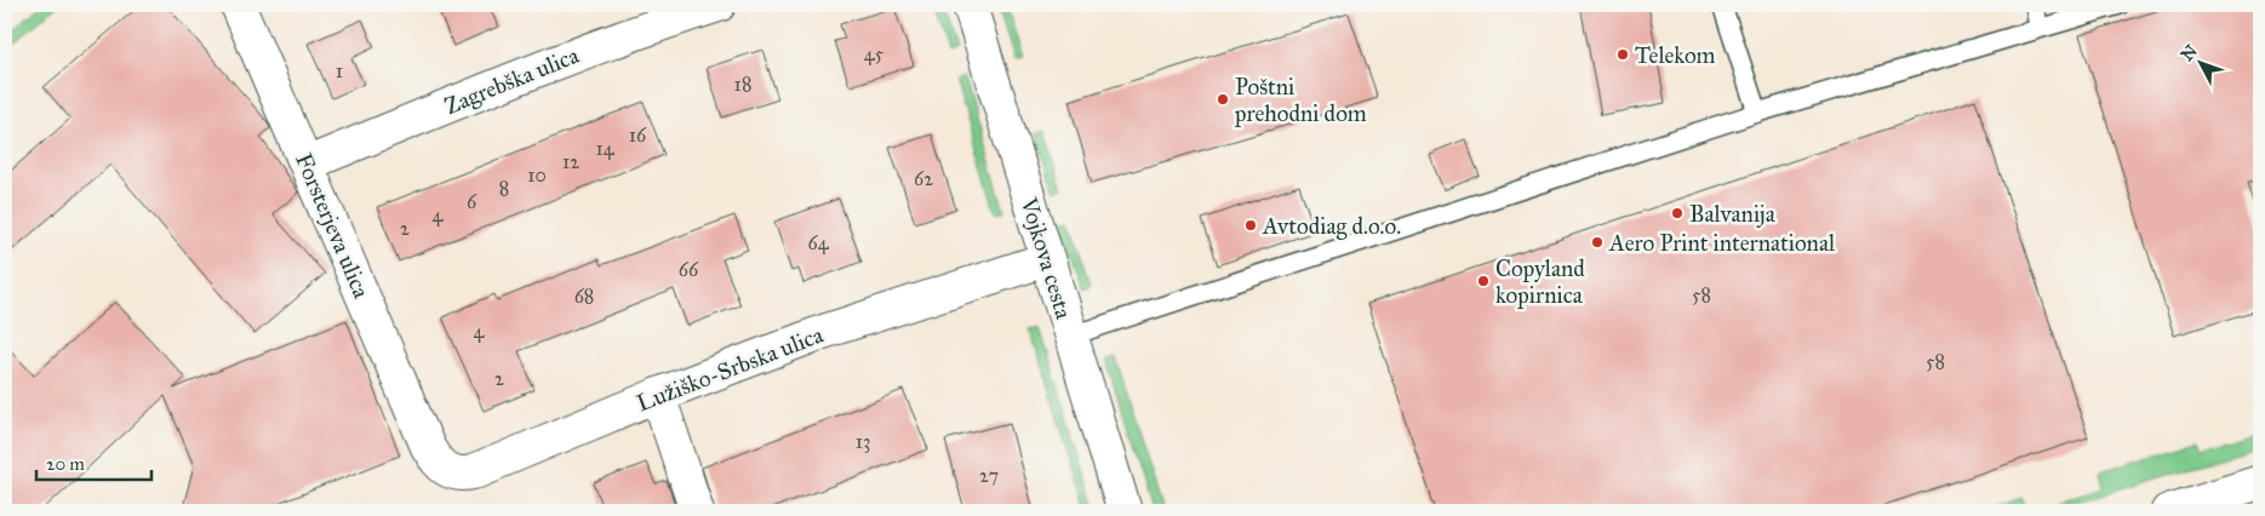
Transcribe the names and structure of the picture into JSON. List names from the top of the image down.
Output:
{
  "streets": {
    "street": [
      "Zagrebška ulica",
      "Forsterjeva ulica",
      "Vojkova cesta",
      "Lužiško-Srbska ulica"
    ]
  },
  "crossings": [
    ["Zagrebška ulica", "Forsterjeva ulica"],
    ["Forsterjeva ulica", "Lužiško-Srbska ulica"],
    ["Vojkova cesta", "Lužiško-Srbska ulica"]
  ],
  "places": [
    "Telekom",
    "Poštni prehodni dom",
    "Balvanija",
    "Avtodiag d.o.o.",
    "Aero Print international",
    "Copyland kopirnica"
  ],
  "house_numbers": [
    "45",
    "1",
    "18",
    "16",
    "14",
    "12",
    "10",
    "62",
    "8",
    "6",
    "4",
    "2",
    "64",
    "66",
    "58",
    "68",
    "4",
    "58",
    "2",
    "13",
    "27"
  ],
  "scale_bar": "20 m",
  "north": "top left"
}
